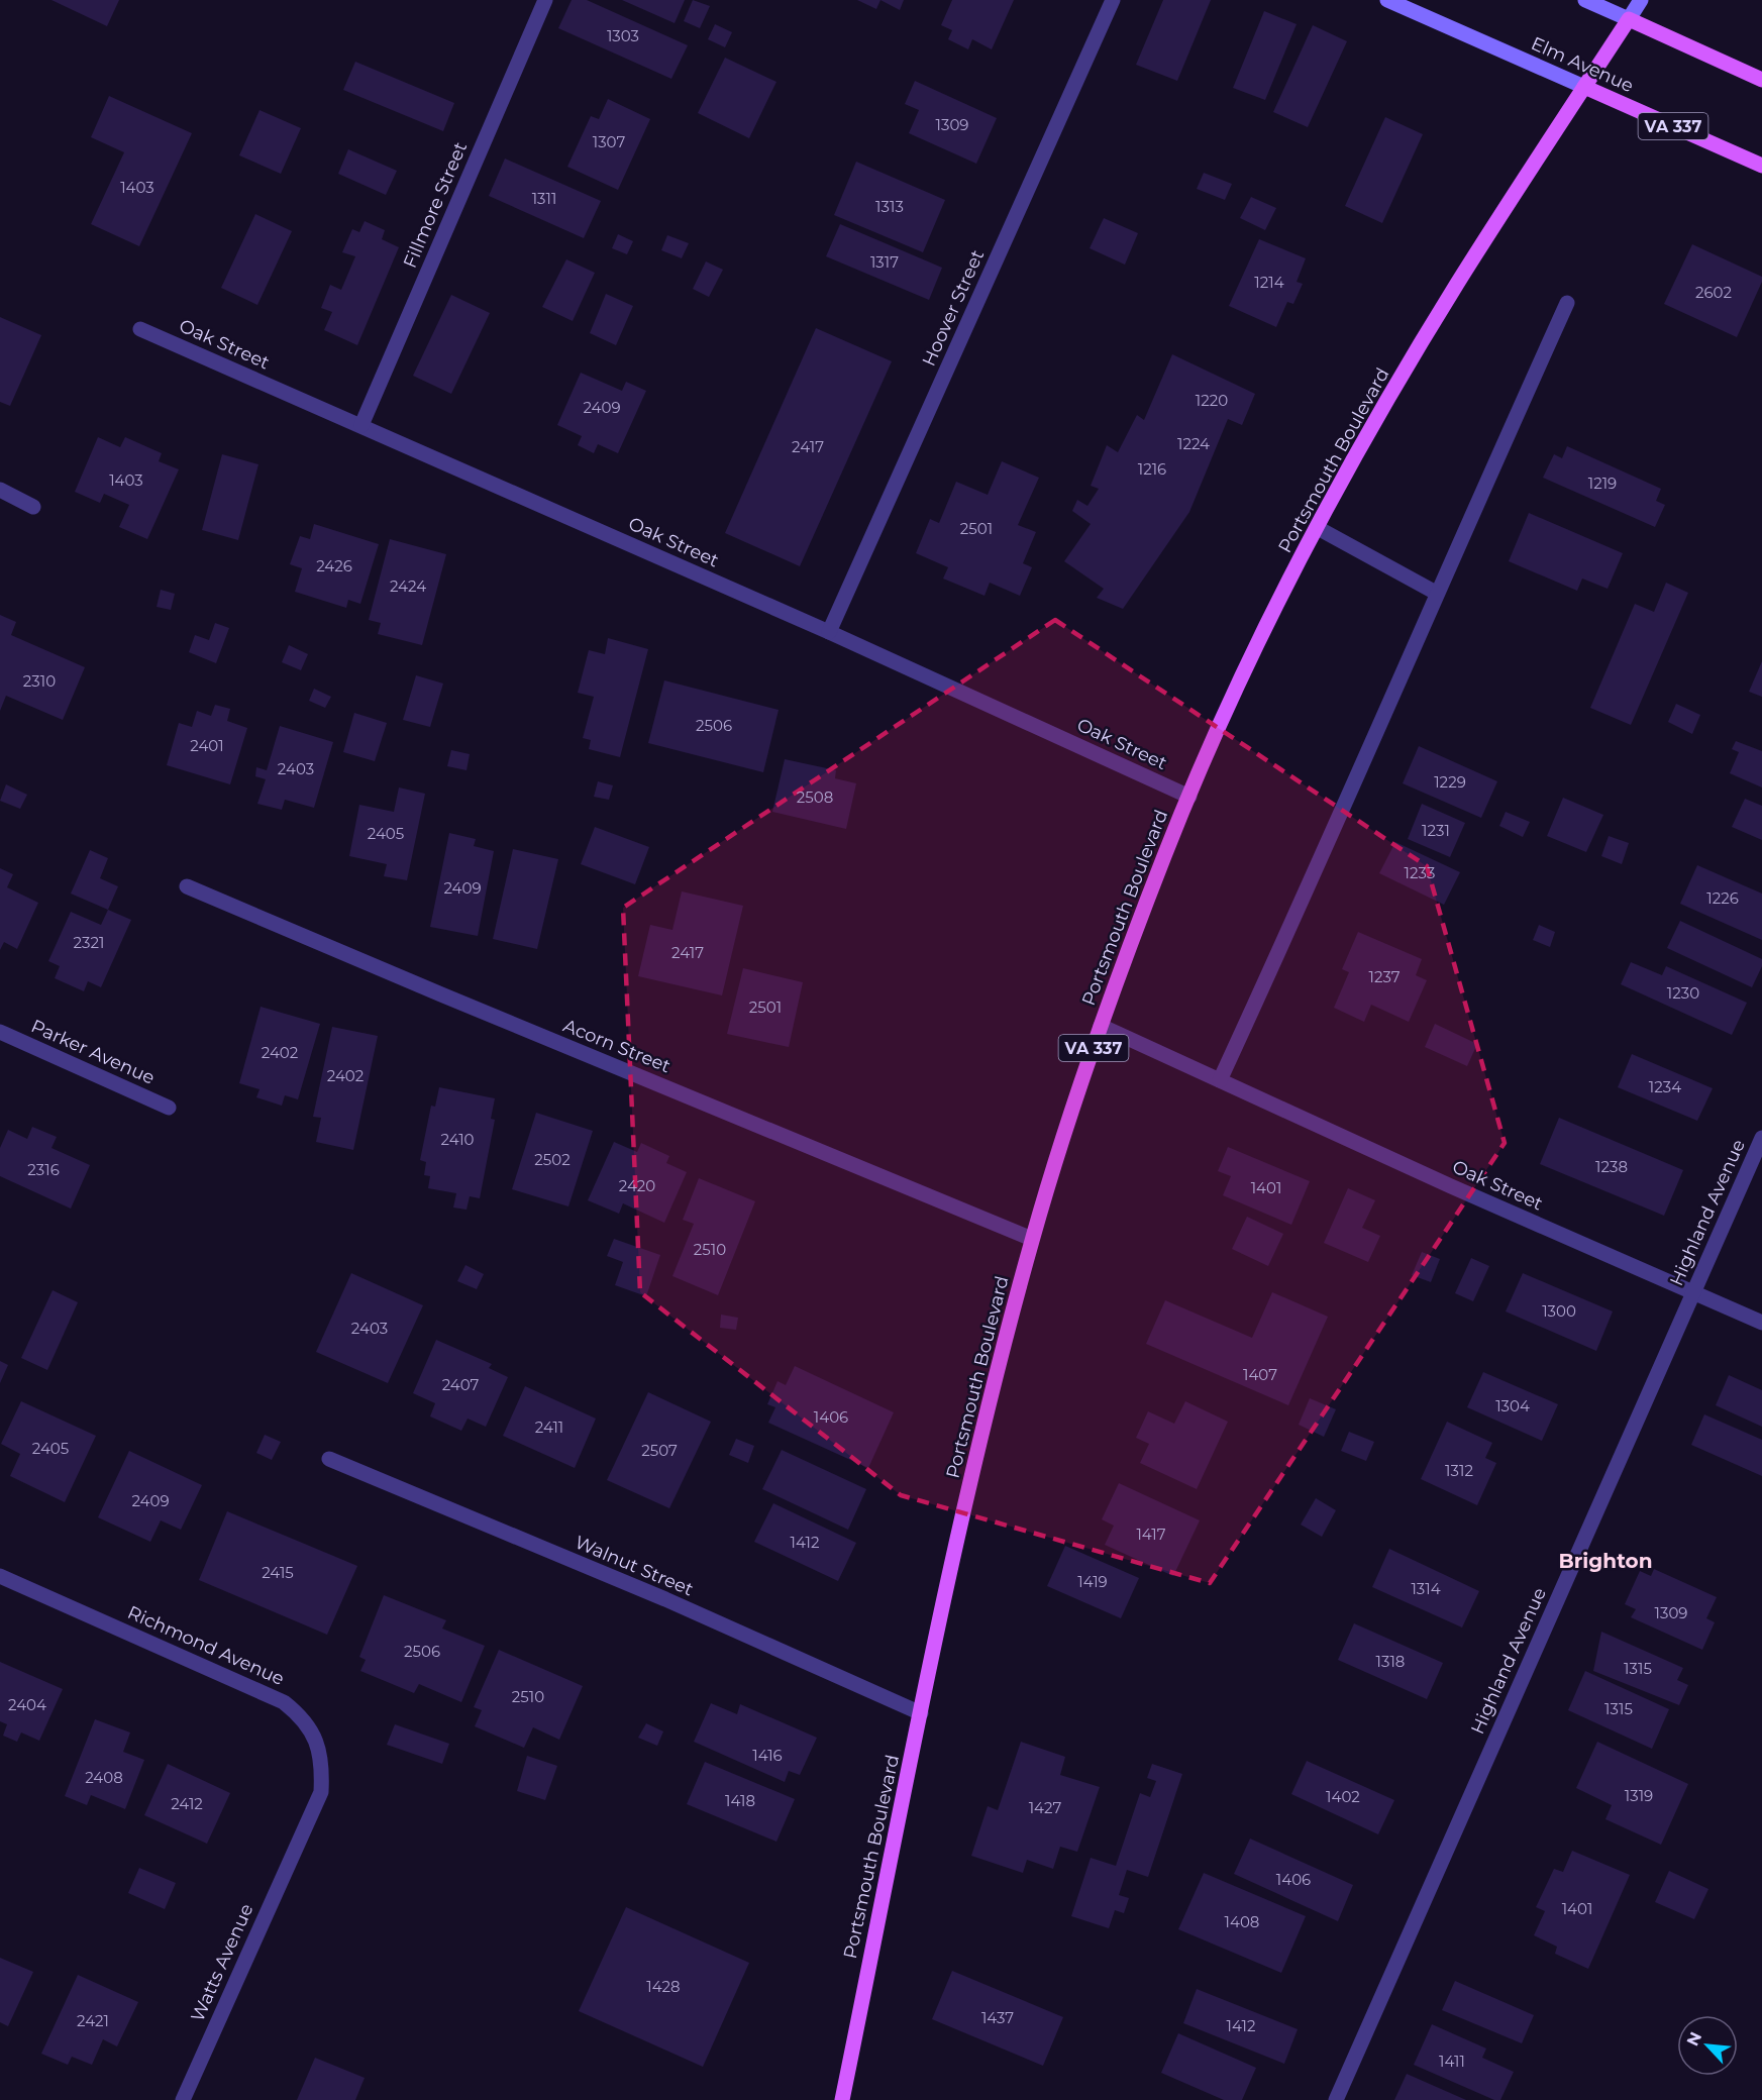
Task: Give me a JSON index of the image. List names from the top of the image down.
{
  "streets": {
    "main road": ["Elm Avenue", "VA 337", "Portsmouth Boulevard"],
    "street": [
      "Fillmore Street",
      "Hoover Street",
      "Oak Street",
      "Acorn Street",
      "Parker Avenue",
      "Highland Avenue",
      "Walnut Street",
      "Richmond Avenue",
      "Watts Avenue"
    ]
  },
  "crossings": [
    ["Elm Avenue", "Portsmouth Boulevard"],
    ["Fillmore Street", "Oak Street"],
    ["Hoover Street", "Oak Street"],
    ["Oak Street", "Portsmouth Boulevard"],
    ["Oak Street", "Highland Avenue"],
    ["Portsmouth Boulevard", "Acorn Street"],
    ["Portsmouth Boulevard", "Walnut Street"],
    ["Richmond Avenue", "Watts Avenue"]
  ],
  "districts": ["Brighton"],
  "house_numbers": [
    "1303",
    "1309",
    "1307",
    "1403",
    "1311",
    "1313",
    "1317",
    "1214",
    "2602",
    "1220",
    "2409",
    "1224",
    "2417",
    "1216",
    "1403",
    "1219",
    "2501",
    "2426",
    "2424",
    "2310",
    "2506",
    "2401",
    "2403",
    "1229",
    "2508",
    "1231",
    "2405",
    "1233",
    "2409",
    "1226",
    "2321",
    "2417",
    "1237",
    "1230",
    "2501",
    "2402",
    "2402",
    "1234",
    "2410",
    "2502",
    "1238",
    "2316",
    "2420",
    "1401",
    "2510",
    "1300",
    "2403",
    "1407",
    "2407",
    "1304",
    "1406",
    "2411",
    "2405",
    "2507",
    "1312",
    "2409",
    "1417",
    "1412",
    "2415",
    "1419",
    "1314",
    "1309",
    "2506",
    "1318",
    "1315",
    "2510",
    "2404",
    "1315",
    "1416",
    "2408",
    "1319",
    "1402",
    "1418",
    "2412",
    "1427",
    "1406",
    "1401",
    "1408",
    "1428",
    "1437",
    "2421",
    "1412",
    "1411"
  ],
  "north": "top left"
}
